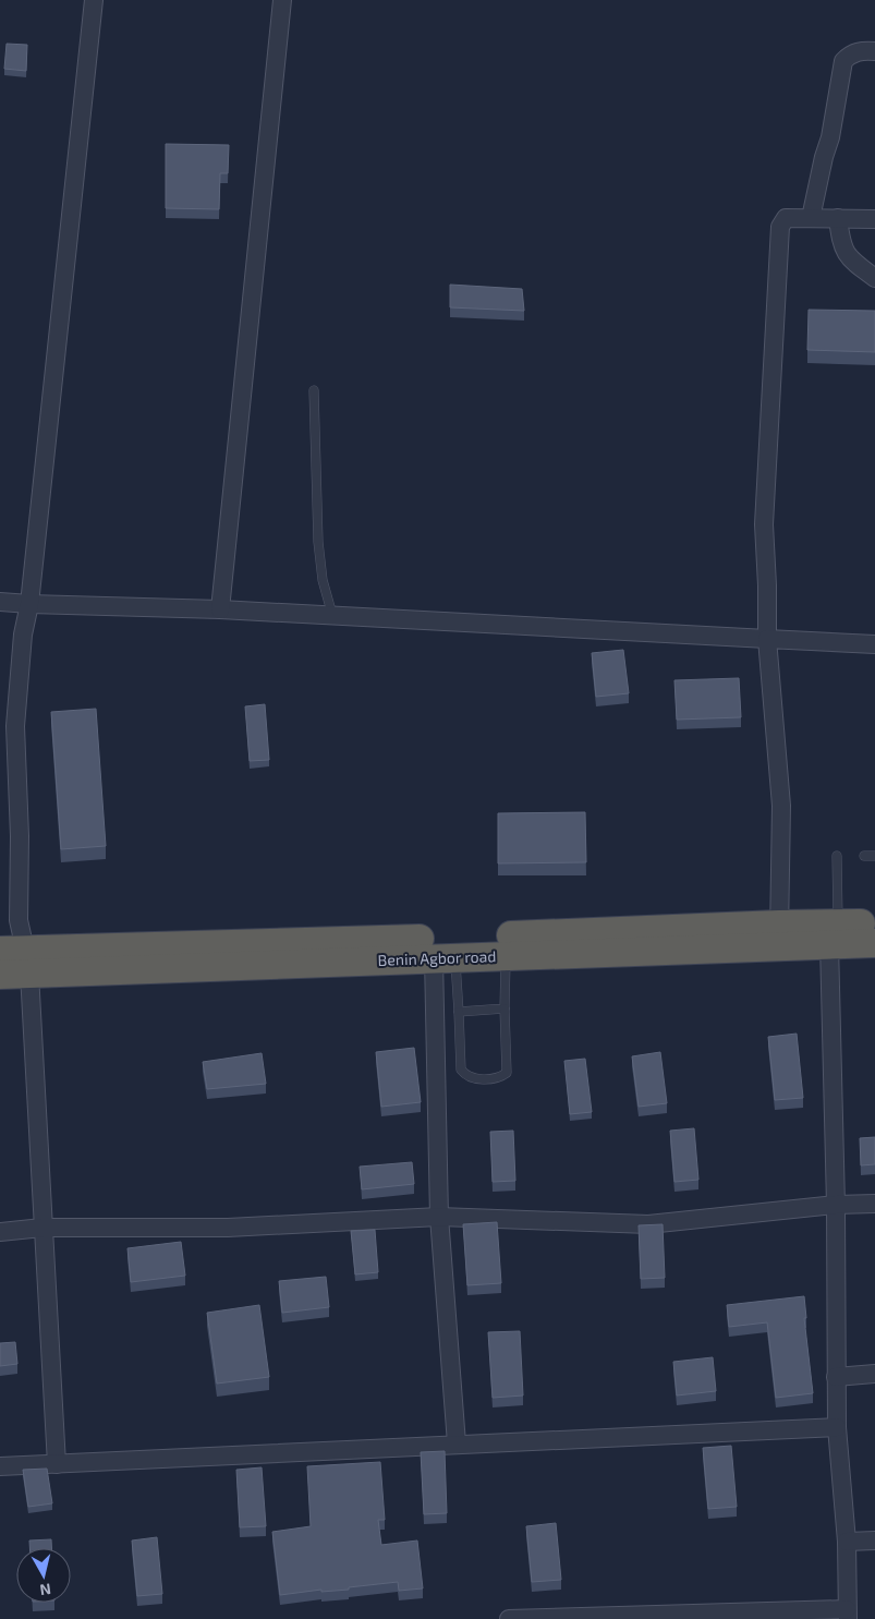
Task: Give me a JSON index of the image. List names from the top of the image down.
{
  "streets": {
    "highway": ["Benin Agbor road"]
  },
  "north": "bottom"
}
